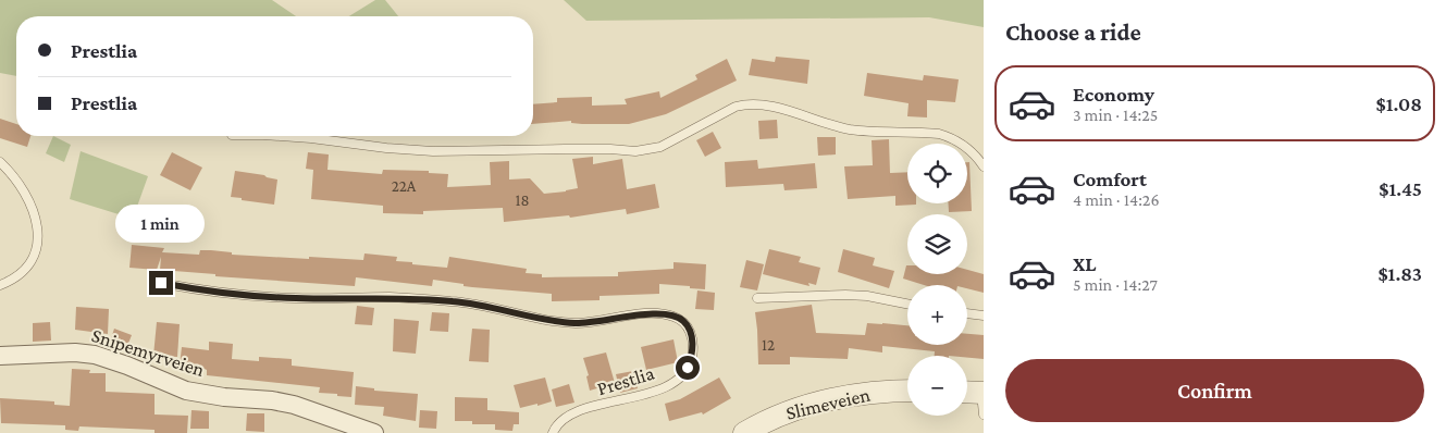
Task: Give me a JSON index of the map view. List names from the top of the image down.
{
  "streets": {
    "street": ["Snipemyrveien", "Slimeveien"],
    "lane": ["Prestlia"]
  },
  "house_numbers": ["22A", "18", "12"],
  "page": {
    "heading": "Choose a ride",
    "banner": ["Prestlia", "Prestlia"],
    "list": [
      {
        "name": "Economy",
        "note": "3 min · 14:25",
        "value": "$1.08"
      },
      {
        "name": "Comfort",
        "note": "4 min · 14:26",
        "value": "$1.45"
      },
      {
        "name": "XL",
        "note": "5 min · 14:27",
        "value": "$1.83"
      }
    ],
    "map_buttons": ["+", "−"],
    "bubble": "1 min",
    "buttons": "Confirm"
  }
}
